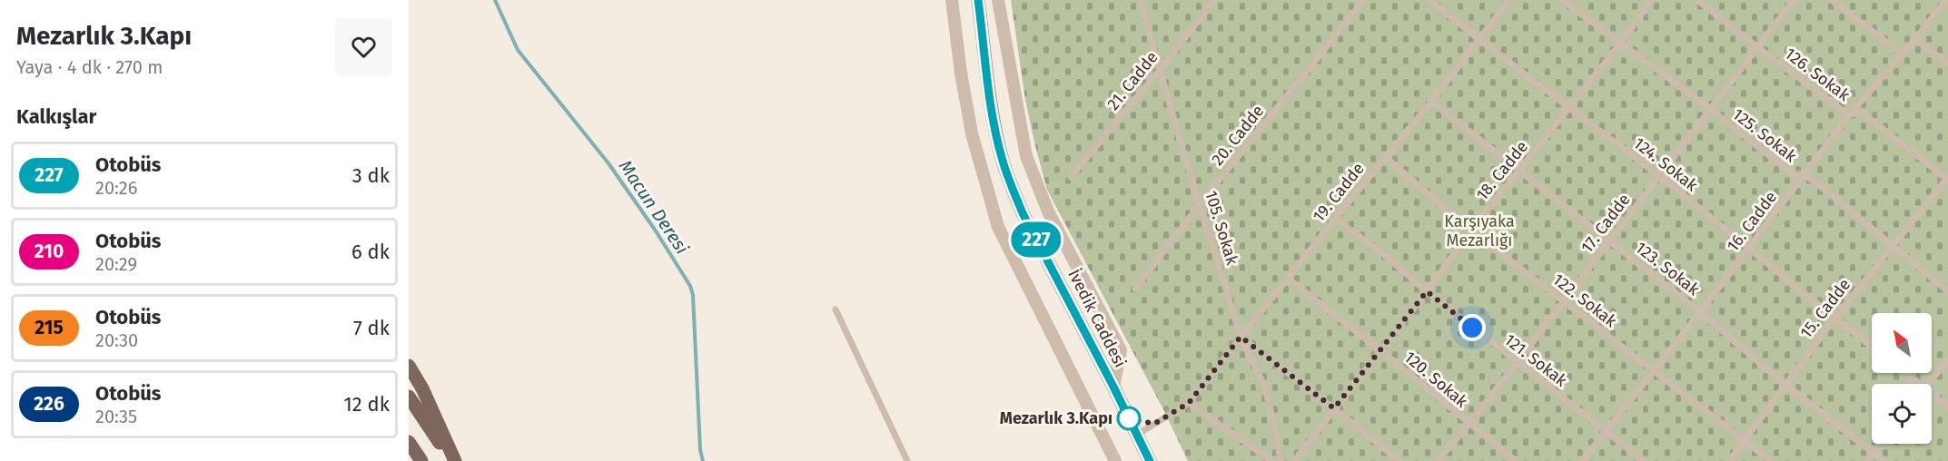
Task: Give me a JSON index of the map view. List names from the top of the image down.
{
  "streets": {
    "main road": ["İvedik Caddesi"],
    "lane": [
      "126. Sokak",
      "21. Cadde",
      "20. Cadde",
      "125. Sokak",
      "124. Sokak",
      "18. Cadde",
      "19. Cadde",
      "16. Cadde",
      "17. Cadde",
      "105. Sokak",
      "123. Sokak",
      "122. Sokak",
      "15. Cadde",
      "121. Sokak",
      "120. Sokak"
    ]
  },
  "crossings": [
    ["126. Sokak", "16. Cadde"],
    ["126. Sokak", "17. Cadde"],
    ["126. Sokak", "15. Cadde"],
    ["21. Cadde", "105. Sokak"],
    ["20. Cadde", "105. Sokak"],
    ["125. Sokak", "18. Cadde"],
    ["125. Sokak", "16. Cadde"],
    ["125. Sokak", "17. Cadde"],
    ["125. Sokak", "15. Cadde"],
    ["124. Sokak", "18. Cadde"],
    ["124. Sokak", "19. Cadde"],
    ["124. Sokak", "16. Cadde"],
    ["124. Sokak", "17. Cadde"],
    ["124. Sokak", "15. Cadde"],
    ["18. Cadde", "123. Sokak"],
    ["18. Cadde", "122. Sokak"],
    ["18. Cadde", "121. Sokak"],
    ["18. Cadde", "120. Sokak"],
    ["19. Cadde", "105. Sokak"],
    ["19. Cadde", "123. Sokak"],
    ["19. Cadde", "122. Sokak"],
    ["19. Cadde", "121. Sokak"],
    ["19. Cadde", "120. Sokak"],
    ["16. Cadde", "123. Sokak"],
    ["16. Cadde", "122. Sokak"],
    ["16. Cadde", "121. Sokak"],
    ["17. Cadde", "123. Sokak"],
    ["17. Cadde", "122. Sokak"],
    ["17. Cadde", "121. Sokak"],
    ["17. Cadde", "120. Sokak"],
    ["123. Sokak", "15. Cadde"],
    ["122. Sokak", "15. Cadde"]
  ],
  "water": ["Macun Deresi"],
  "parks": ["Karşıyaka Mezarlığı"],
  "places": ["Mezarlık 3.Kapı"],
  "lines": ["bus line 227"],
  "north": "top left",
  "page": {
    "heading": [
      ["Mezarlık 3.Kapı", "Yaya · 4 dk · 270 m"],
      "Kalkışlar"
    ],
    "on_map": "227",
    "list": [
      {
        "mark": "227",
        "name": "Otobüs",
        "note": "20:26",
        "value": "3 dk"
      },
      {
        "mark": "210",
        "name": "Otobüs",
        "note": "20:29",
        "value": "6 dk"
      },
      {
        "mark": "215",
        "name": "Otobüs",
        "note": "20:30",
        "value": "7 dk"
      },
      {
        "mark": "226",
        "name": "Otobüs",
        "note": "20:35",
        "value": "12 dk"
      }
    ]
  }
}
